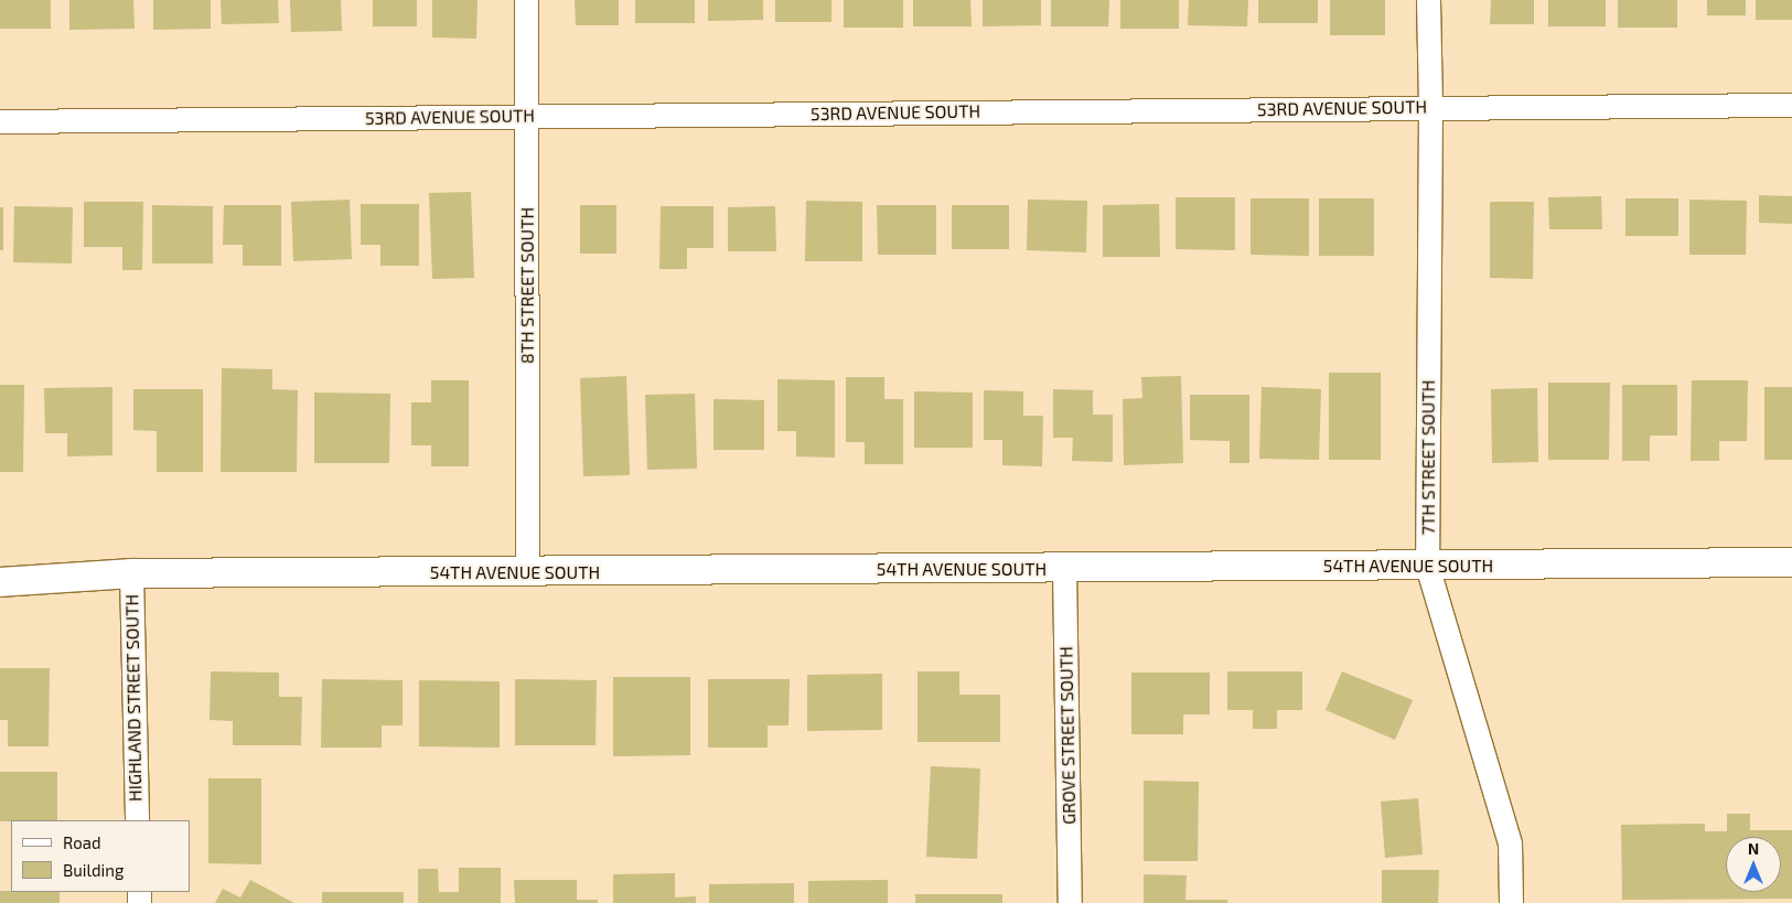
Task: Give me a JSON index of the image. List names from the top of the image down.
{
  "streets": {
    "street": [
      "53RD AVENUE SOUTH",
      "8TH STREET SOUTH",
      "7TH STREET SOUTH",
      "54TH AVENUE SOUTH",
      "HIGHLAND STREET SOUTH",
      "GROVE STREET SOUTH"
    ]
  },
  "crossings": [
    ["53RD AVENUE SOUTH", "8TH STREET SOUTH"],
    ["53RD AVENUE SOUTH", "7TH STREET SOUTH"],
    ["8TH STREET SOUTH", "54TH AVENUE SOUTH"],
    ["7TH STREET SOUTH", "54TH AVENUE SOUTH"],
    ["54TH AVENUE SOUTH", "HIGHLAND STREET SOUTH"],
    ["54TH AVENUE SOUTH", "GROVE STREET SOUTH"]
  ],
  "legend": ["Road", "Building"],
  "north": "top"
}
